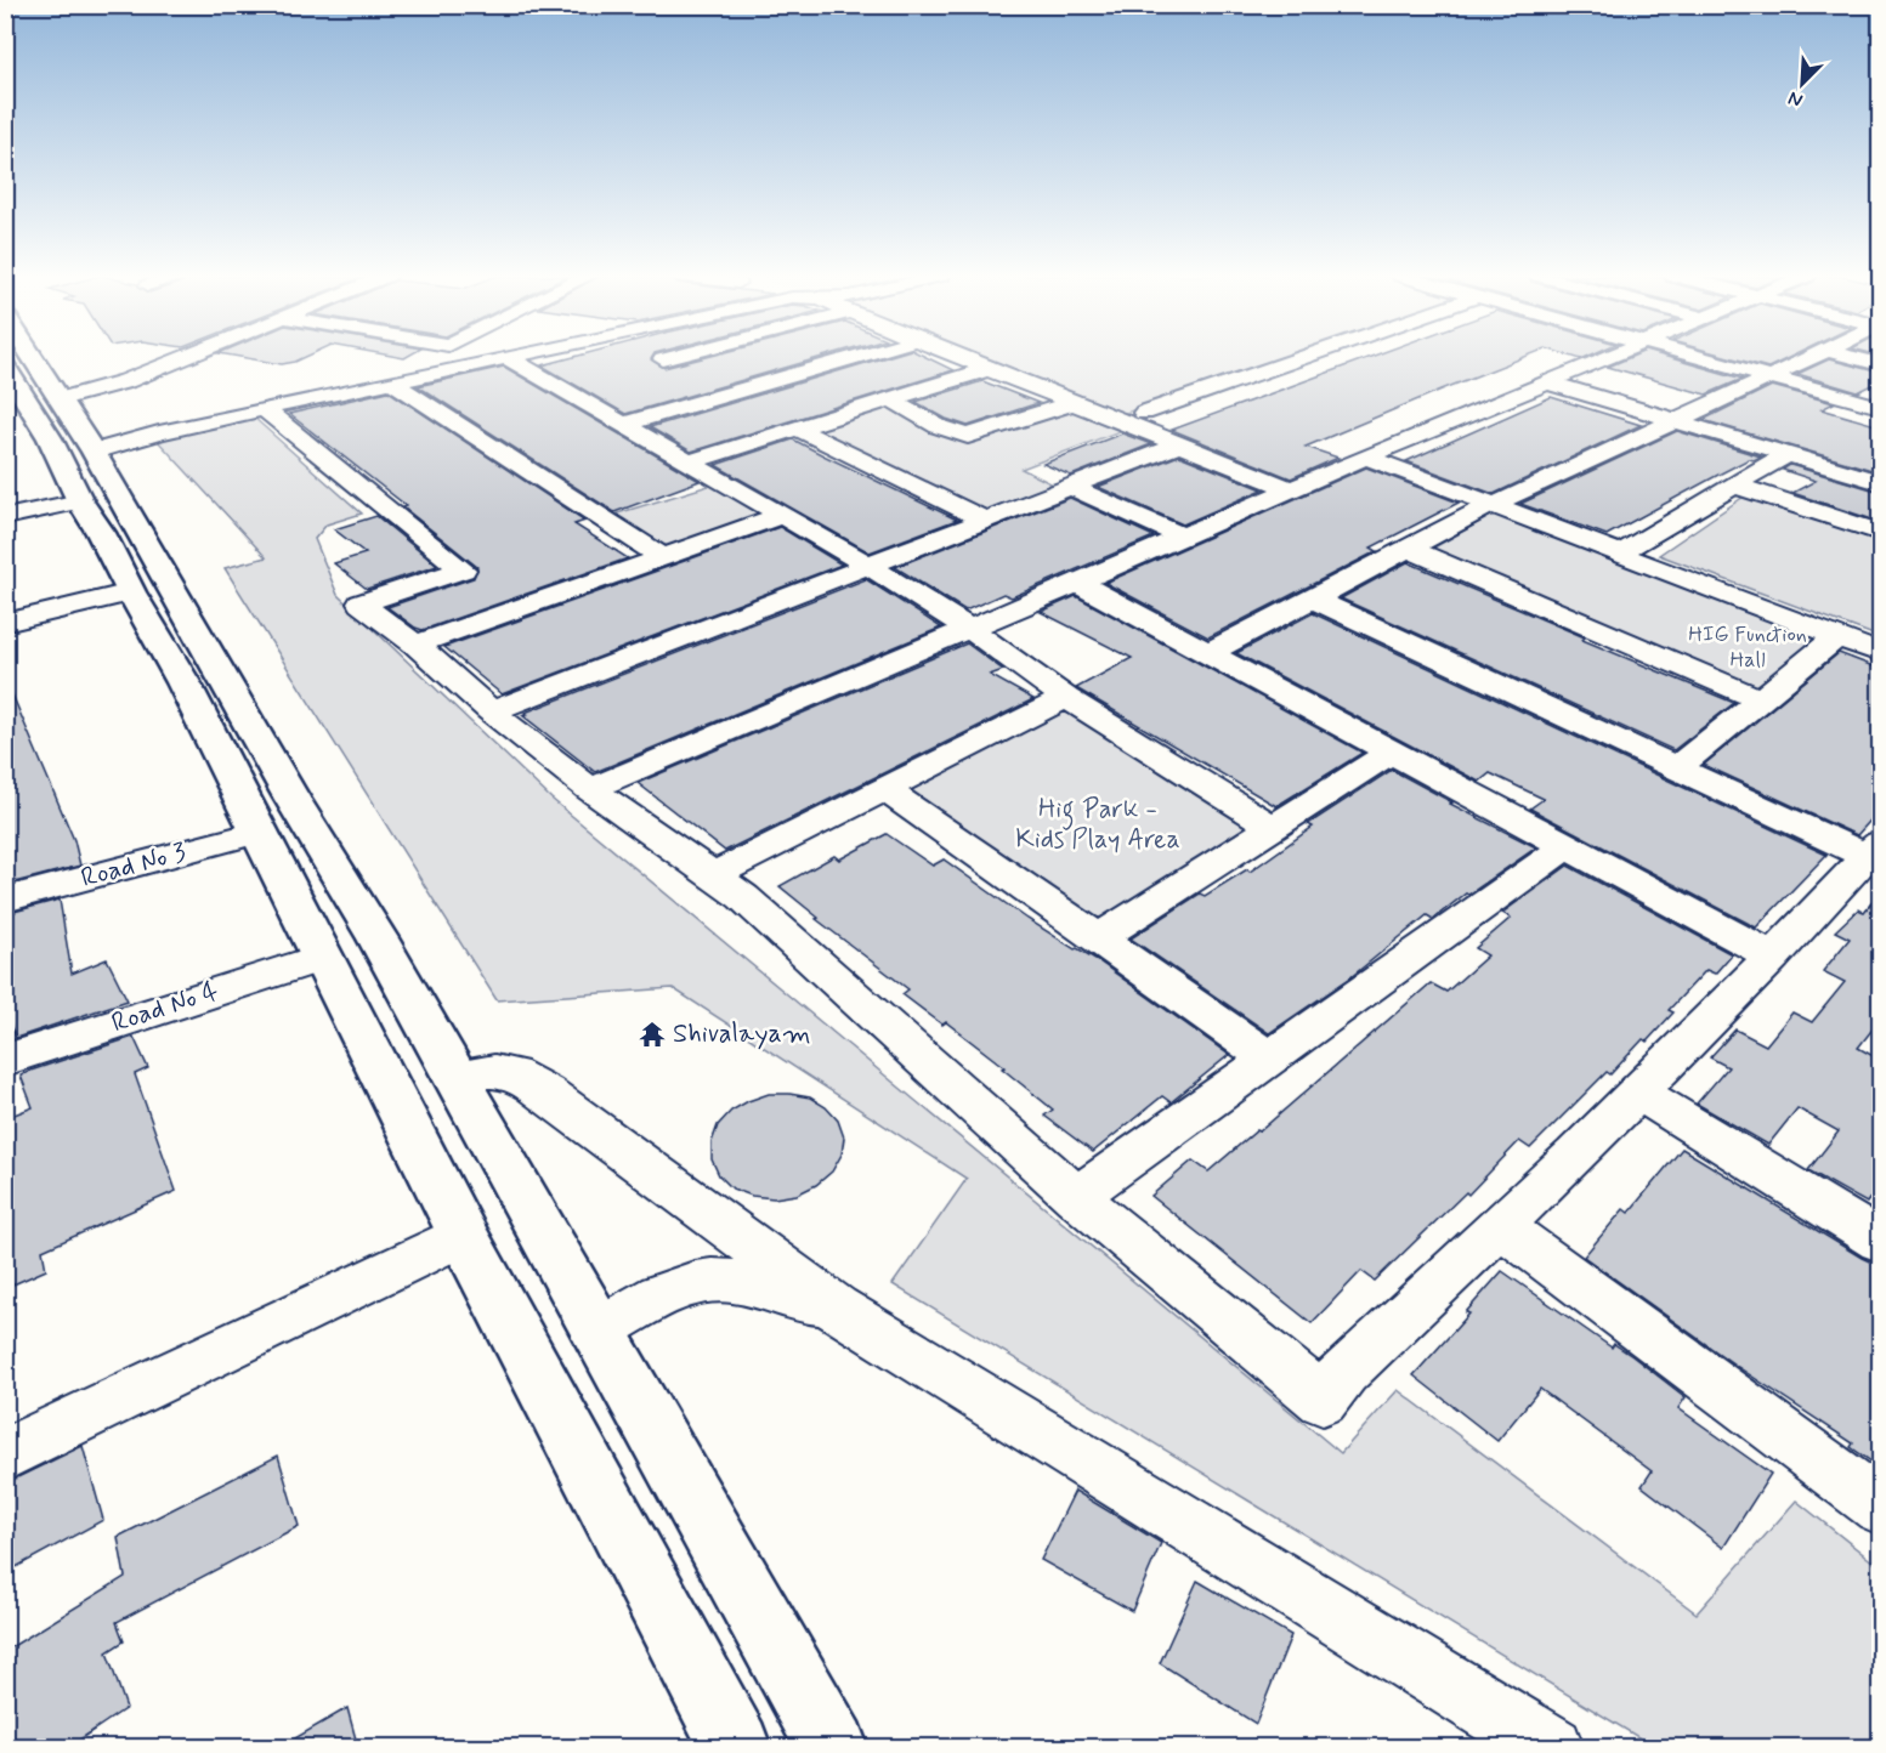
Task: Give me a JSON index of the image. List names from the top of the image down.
{
  "streets": {
    "street": ["Road No 3", "Road No 4"]
  },
  "parks": ["HIG Function Hall", "Hig Park - Kids Play Area"],
  "places": {
    "temple": ["Shivalayam"]
  },
  "north": "bottom left"
}
